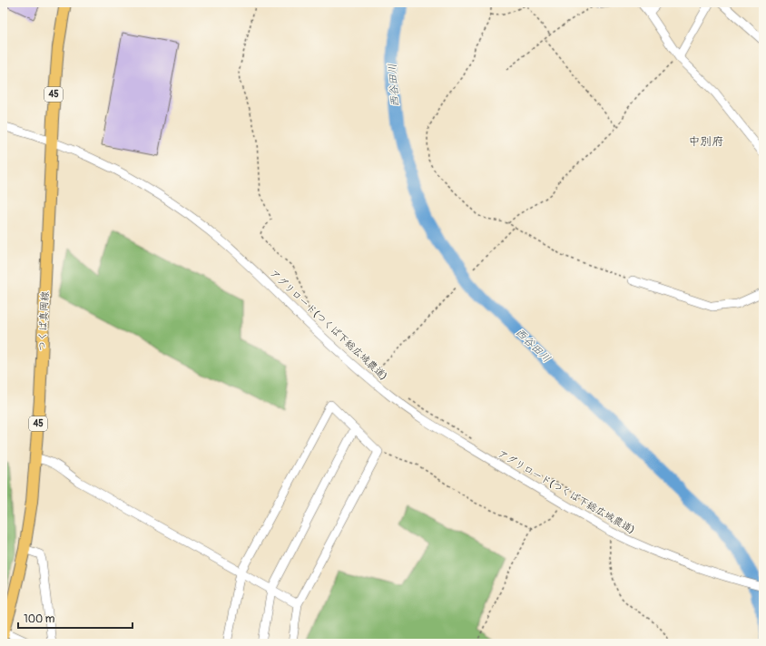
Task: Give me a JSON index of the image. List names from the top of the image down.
{
  "streets": {
    "main road": ["45", "つくば真岡線"],
    "street": ["アグリロード(つくば下総広域農道)"]
  },
  "crossings": [
    ["つくば真岡線", "アグリロード(つくば下総広域農道)"]
  ],
  "districts": ["中別府"],
  "water": ["西谷田川"],
  "scale_bar": "100 m"
}
